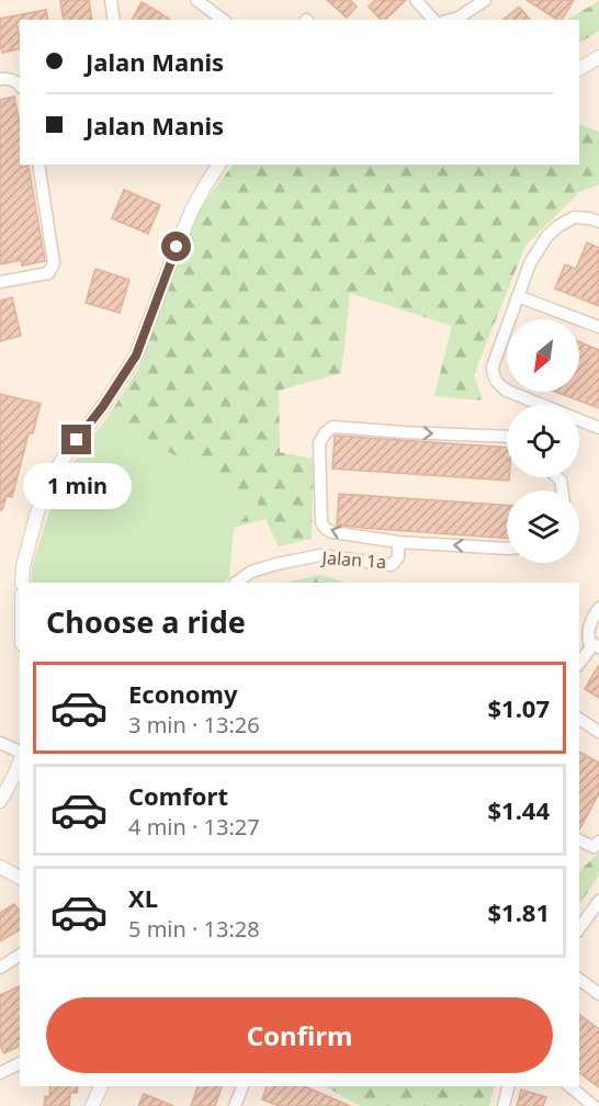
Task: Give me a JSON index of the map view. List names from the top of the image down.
{
  "streets": {
    "street": ["Jalan 1a"]
  },
  "north": "bottom left",
  "page": {
    "banner": ["Jalan Manis", "Jalan Manis"],
    "bubble": "1 min",
    "heading": "Choose a ride",
    "list": [
      {
        "name": "Economy",
        "note": "3 min · 13:26",
        "value": "$1.07"
      },
      {
        "name": "Comfort",
        "note": "4 min · 13:27",
        "value": "$1.44"
      },
      {
        "name": "XL",
        "note": "5 min · 13:28",
        "value": "$1.81"
      }
    ],
    "buttons": "Confirm"
  }
}
